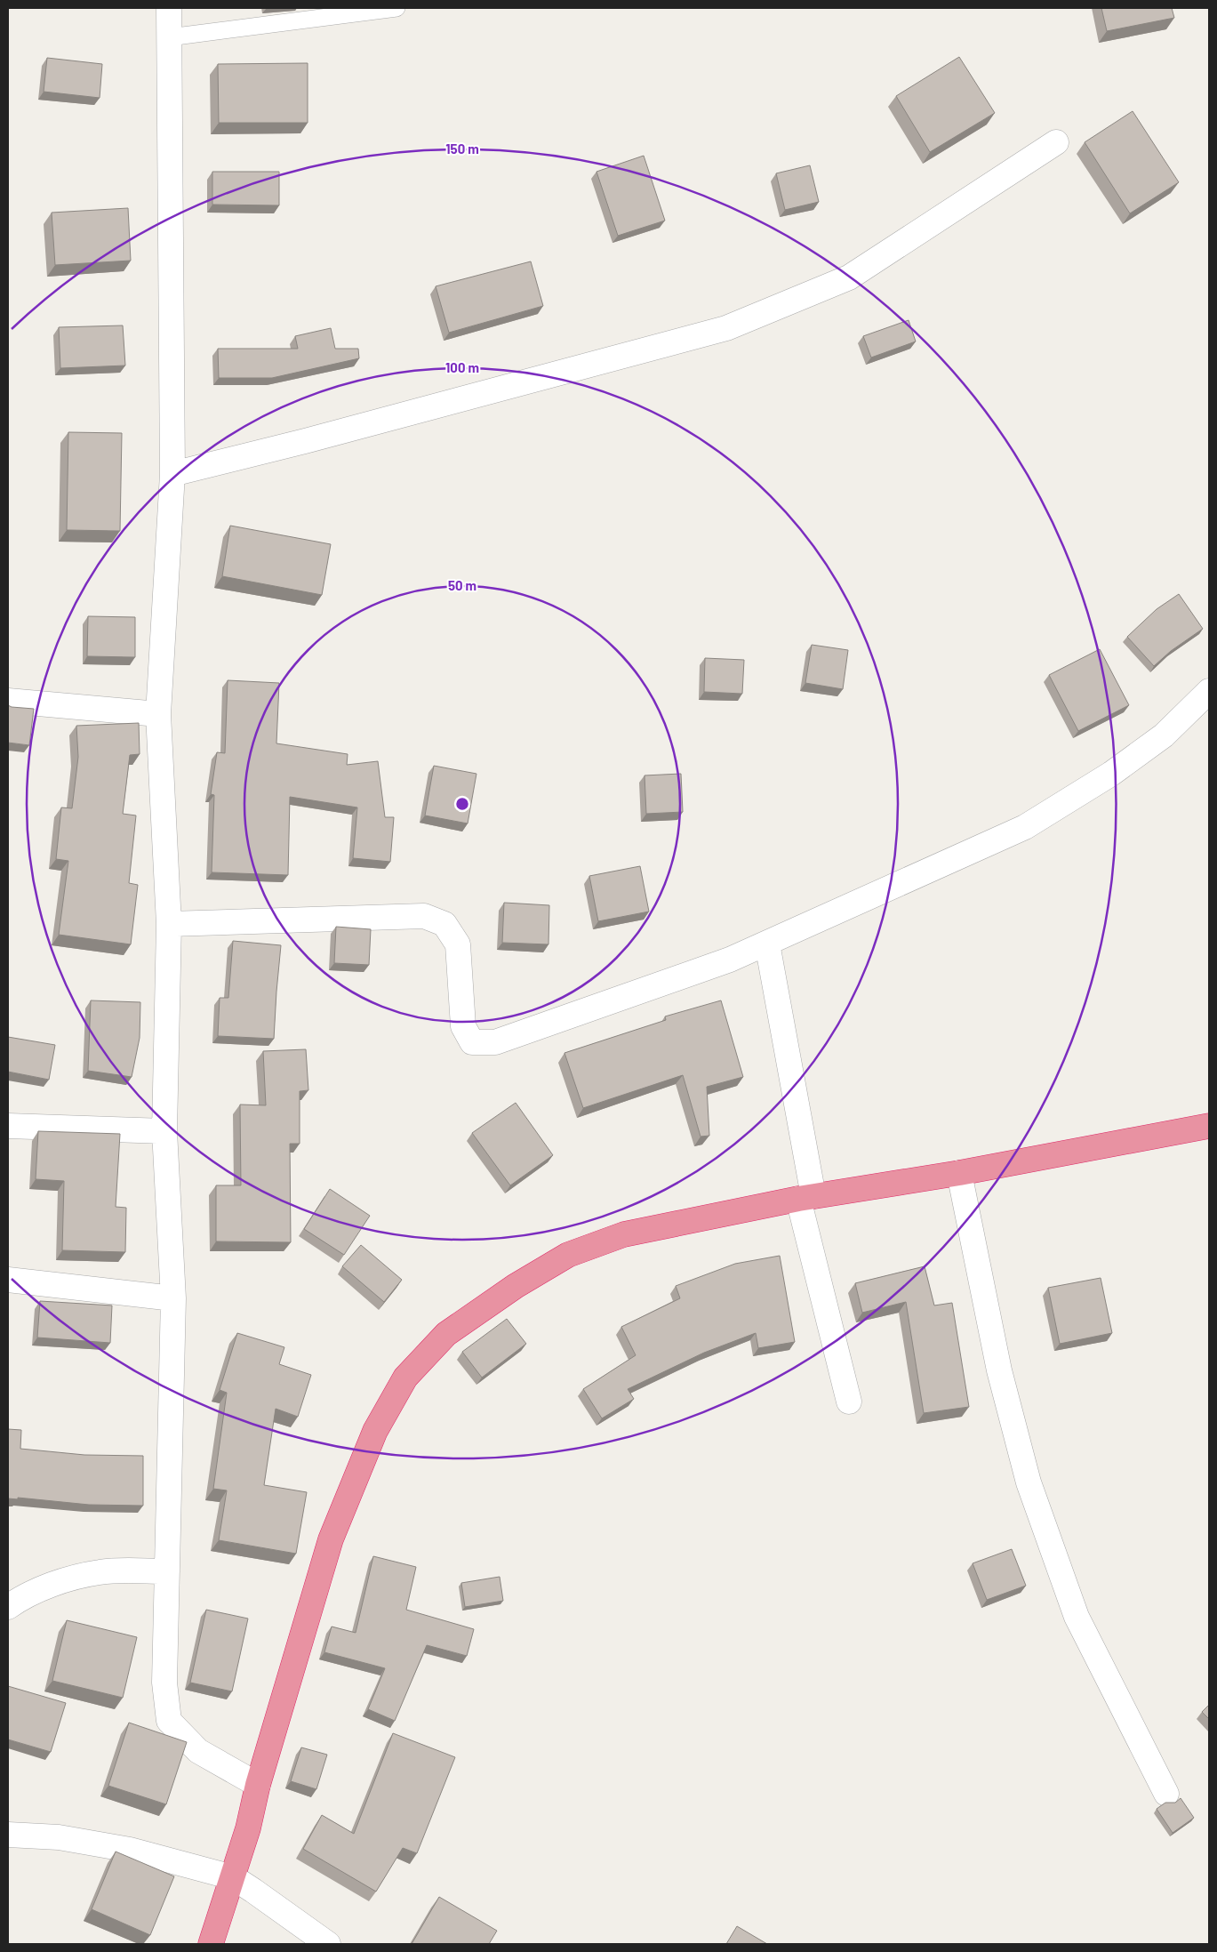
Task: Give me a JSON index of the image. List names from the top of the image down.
{
  "rings": ["150 m", "100 m", "50 m"]
}
